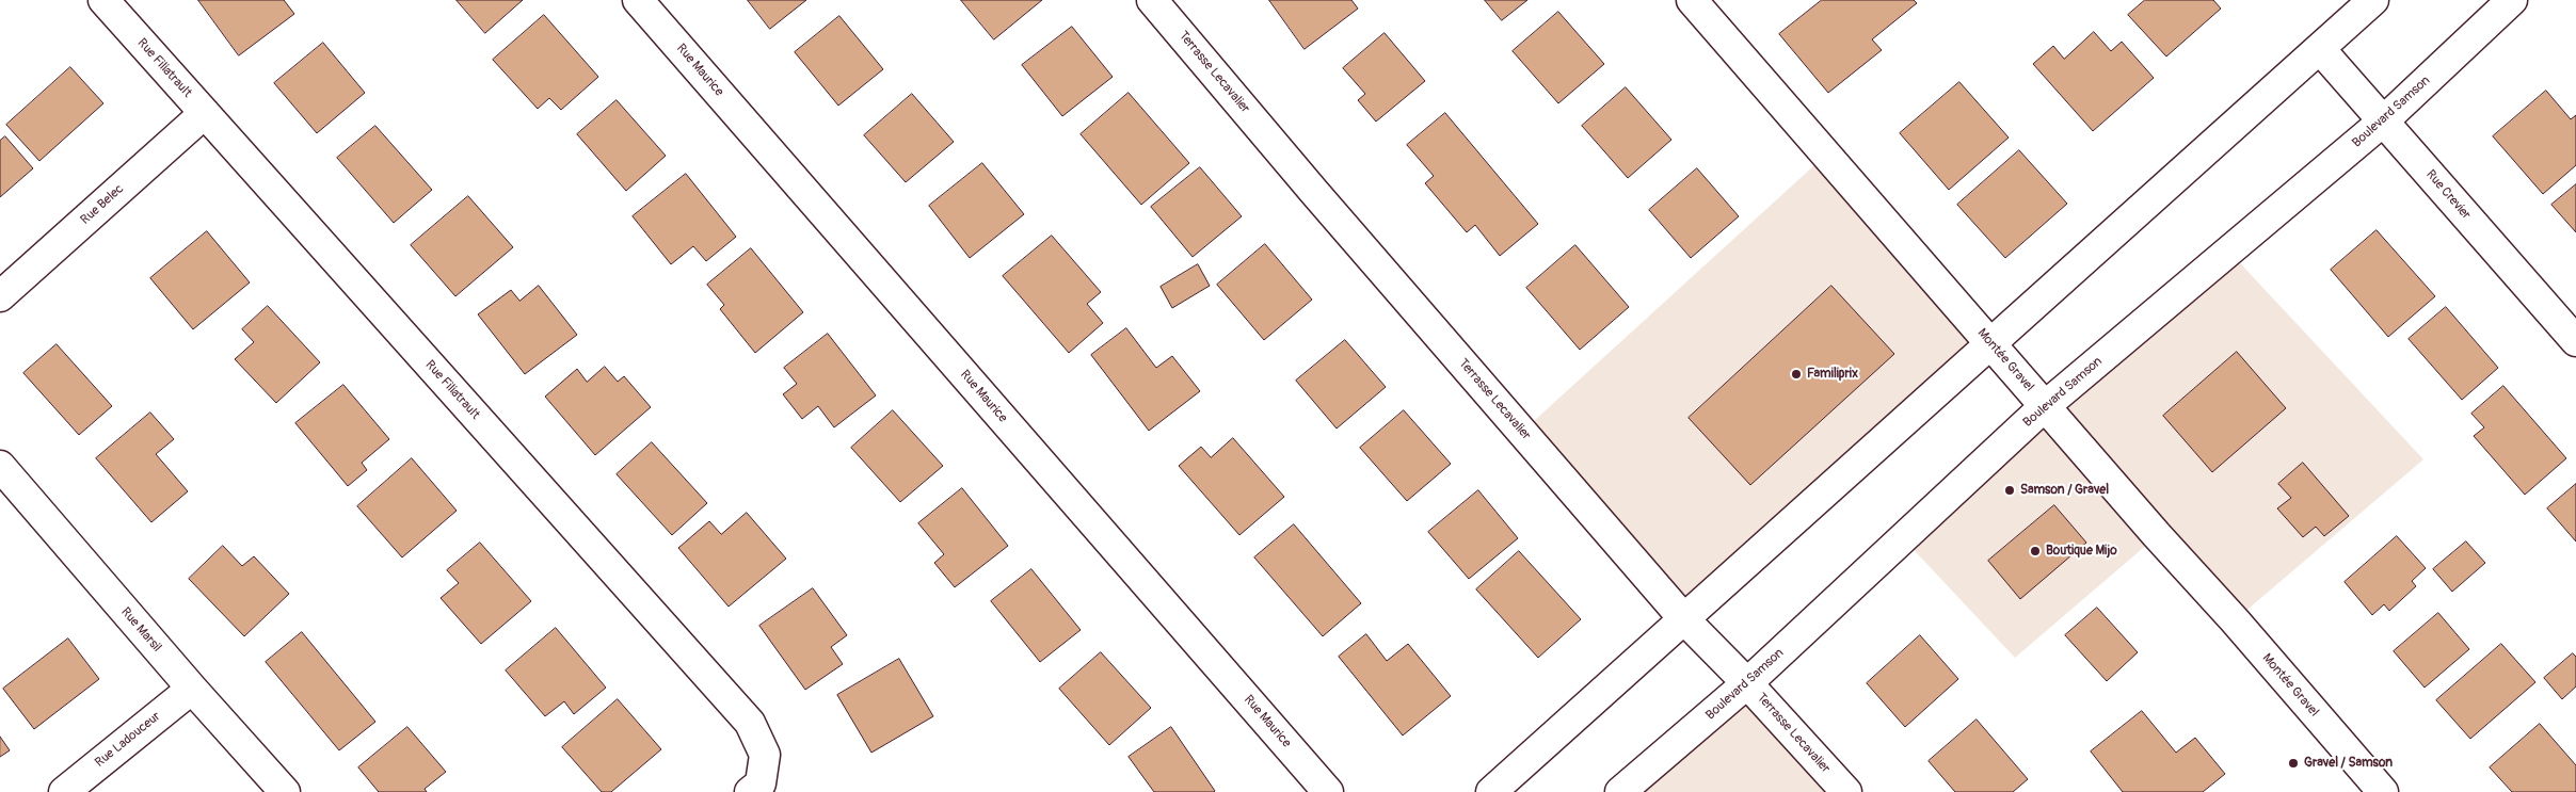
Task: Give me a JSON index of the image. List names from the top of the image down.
{
  "streets": {
    "street": [
      "Rue Filiatrault",
      "Rue Maurice",
      "Terrasse Lecavalier",
      "Boulevard Samson",
      "Rue Crevier",
      "Rue Belec",
      "Montée Gravel",
      "Rue Marsil",
      "Rue Ladouceur"
    ]
  },
  "crossings": [
    ["Rue Filiatrault", "Rue Belec"],
    ["Terrasse Lecavalier", "Boulevard Samson"],
    ["Boulevard Samson", "Rue Crevier"],
    ["Boulevard Samson", "Montée Gravel"],
    ["Rue Marsil", "Rue Ladouceur"]
  ],
  "places": [
    "Familiprix",
    "Samson / Gravel",
    "Boutique Mijo",
    "Gravel / Samson"
  ]
}
